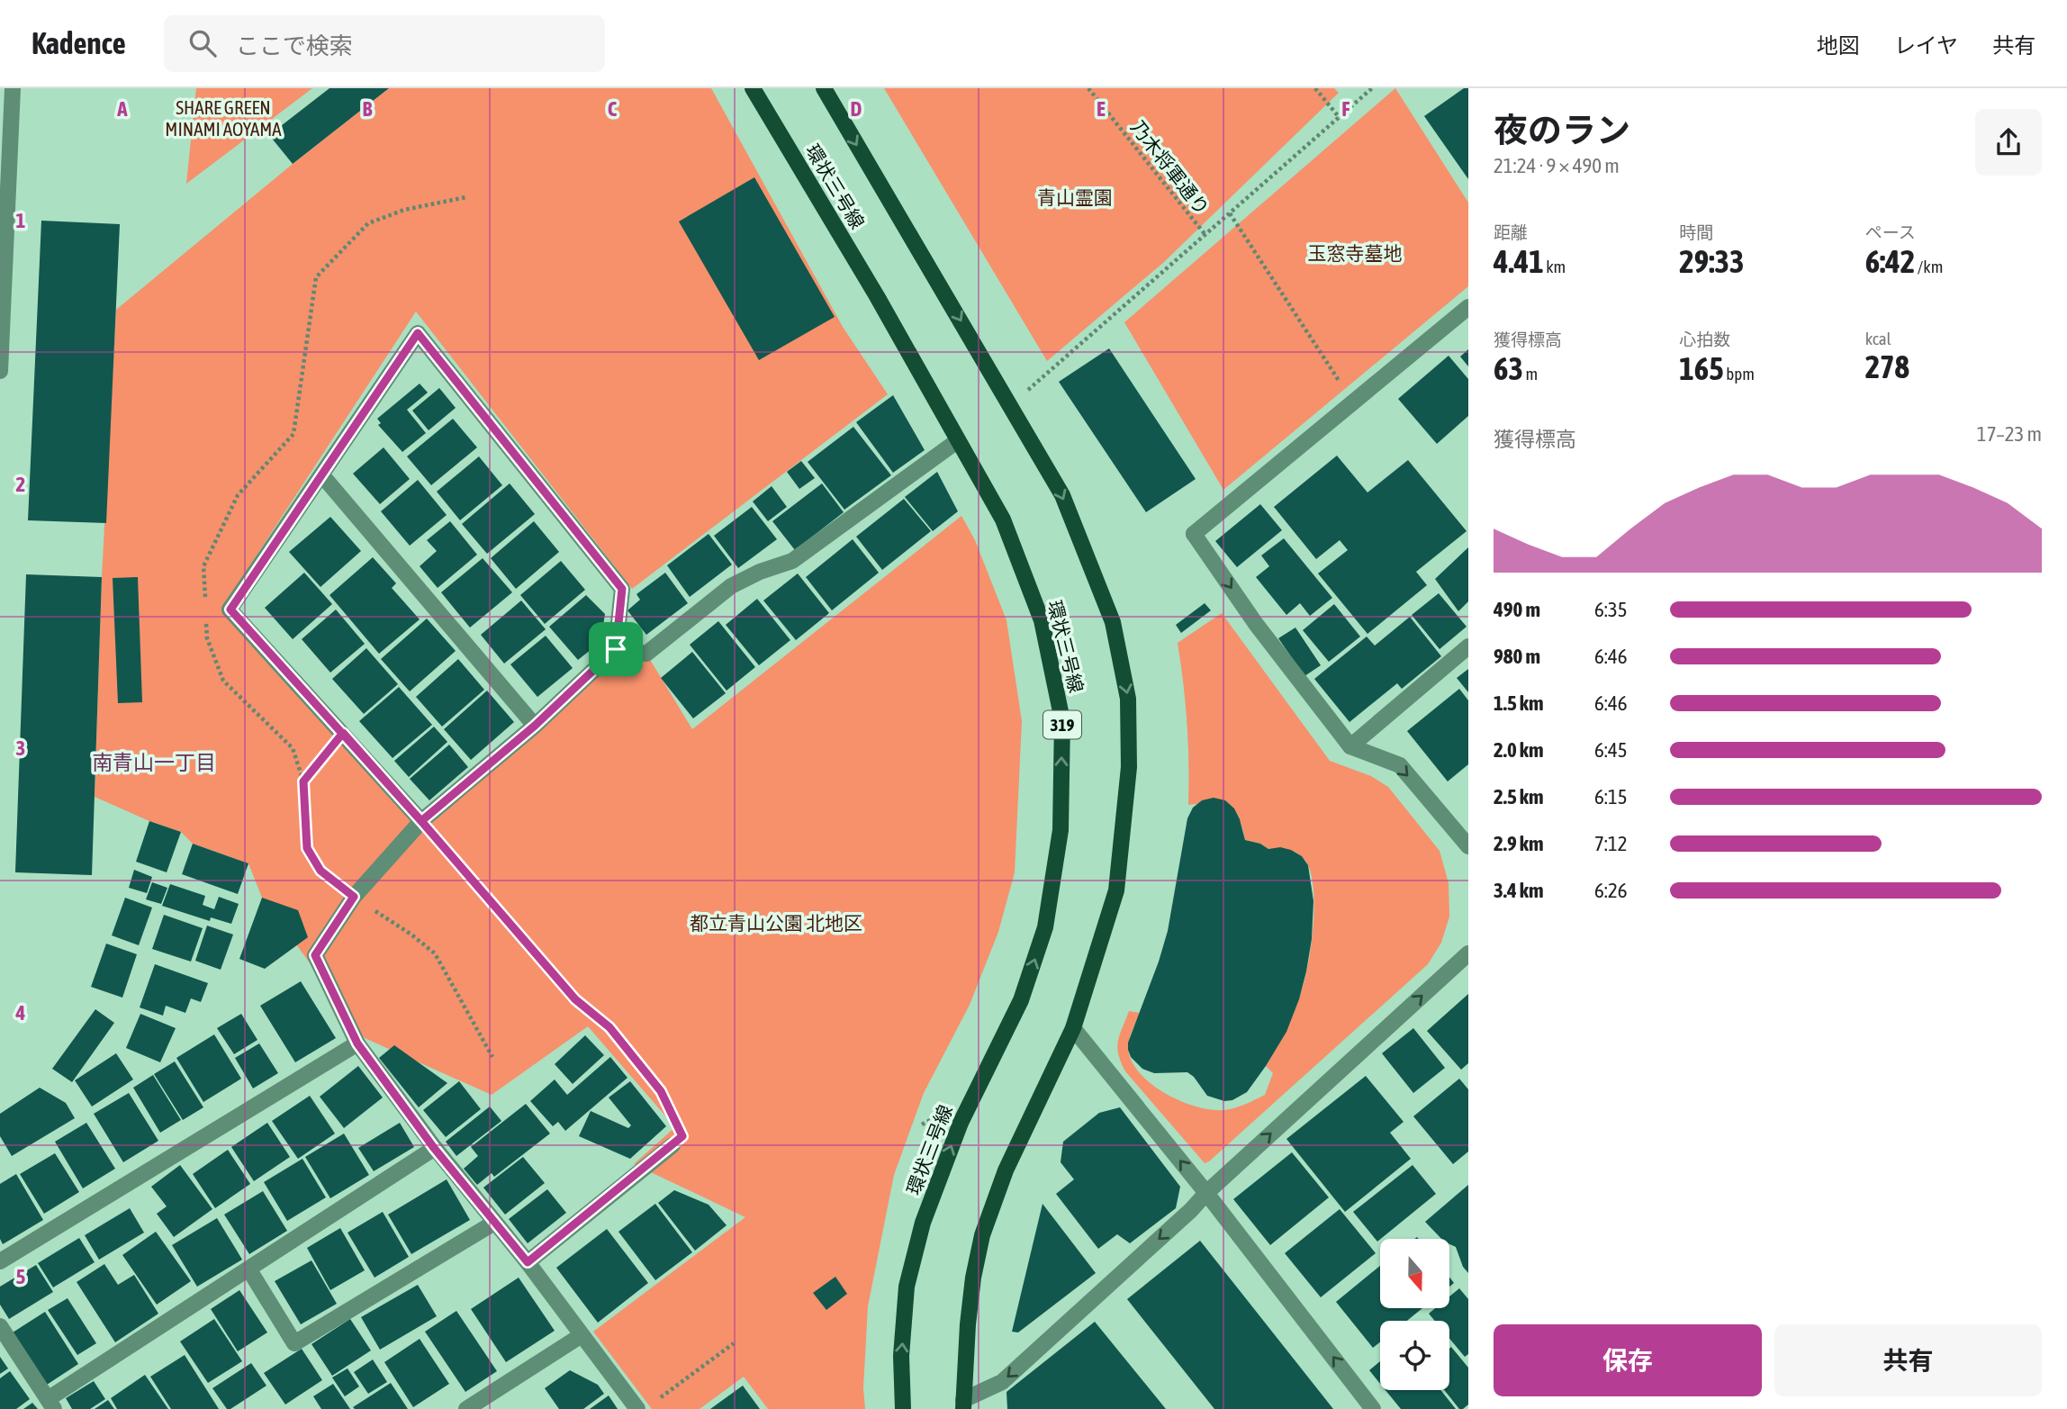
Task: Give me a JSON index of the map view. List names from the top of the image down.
{
  "streets": {
    "main road": ["環状三号線", "319"],
    "path": ["乃木将軍通り"]
  },
  "districts": ["南青山一丁目"],
  "parks": [
    "SHARE GREEN MINAMI AOYAMA",
    "青山霊園",
    "玉窓寺墓地",
    "都立青山公園 北地区"
  ],
  "north": "bottom",
  "page": {
    "header": "Kadence",
    "search": "ここで検索",
    "nav": ["地図", "レイヤ", "共有"],
    "heading": ["夜のラン", "21:24 · 9 × 490 m"],
    "stats": [
      ["距離", "4.41 km"],
      ["時間", "29:33"],
      ["ペース", "6:42 /km"],
      ["獲得標高", "63 m"],
      ["心拍数", "165 bpm"],
      ["kcal", "278"]
    ],
    "chart": ["獲得標高", "17–23 m"],
    "list": [
      {
        "name": "490 m",
        "note": "6:35"
      },
      {
        "name": "980 m",
        "note": "6:46"
      },
      {
        "name": "1.5 km",
        "note": "6:46"
      },
      {
        "name": "2.0 km",
        "note": "6:45"
      },
      {
        "name": "2.5 km",
        "note": "6:15"
      },
      {
        "name": "2.9 km",
        "note": "7:12"
      },
      {
        "name": "3.4 km",
        "note": "6:26"
      }
    ],
    "buttons": ["保存", "共有"]
  },
  "grid": {
    "columns": [
      "A",
      "B",
      "C",
      "D",
      "E",
      "F"
    ],
    "rows": [
      "1",
      "2",
      "3",
      "4",
      "5"
    ]
  }
}
